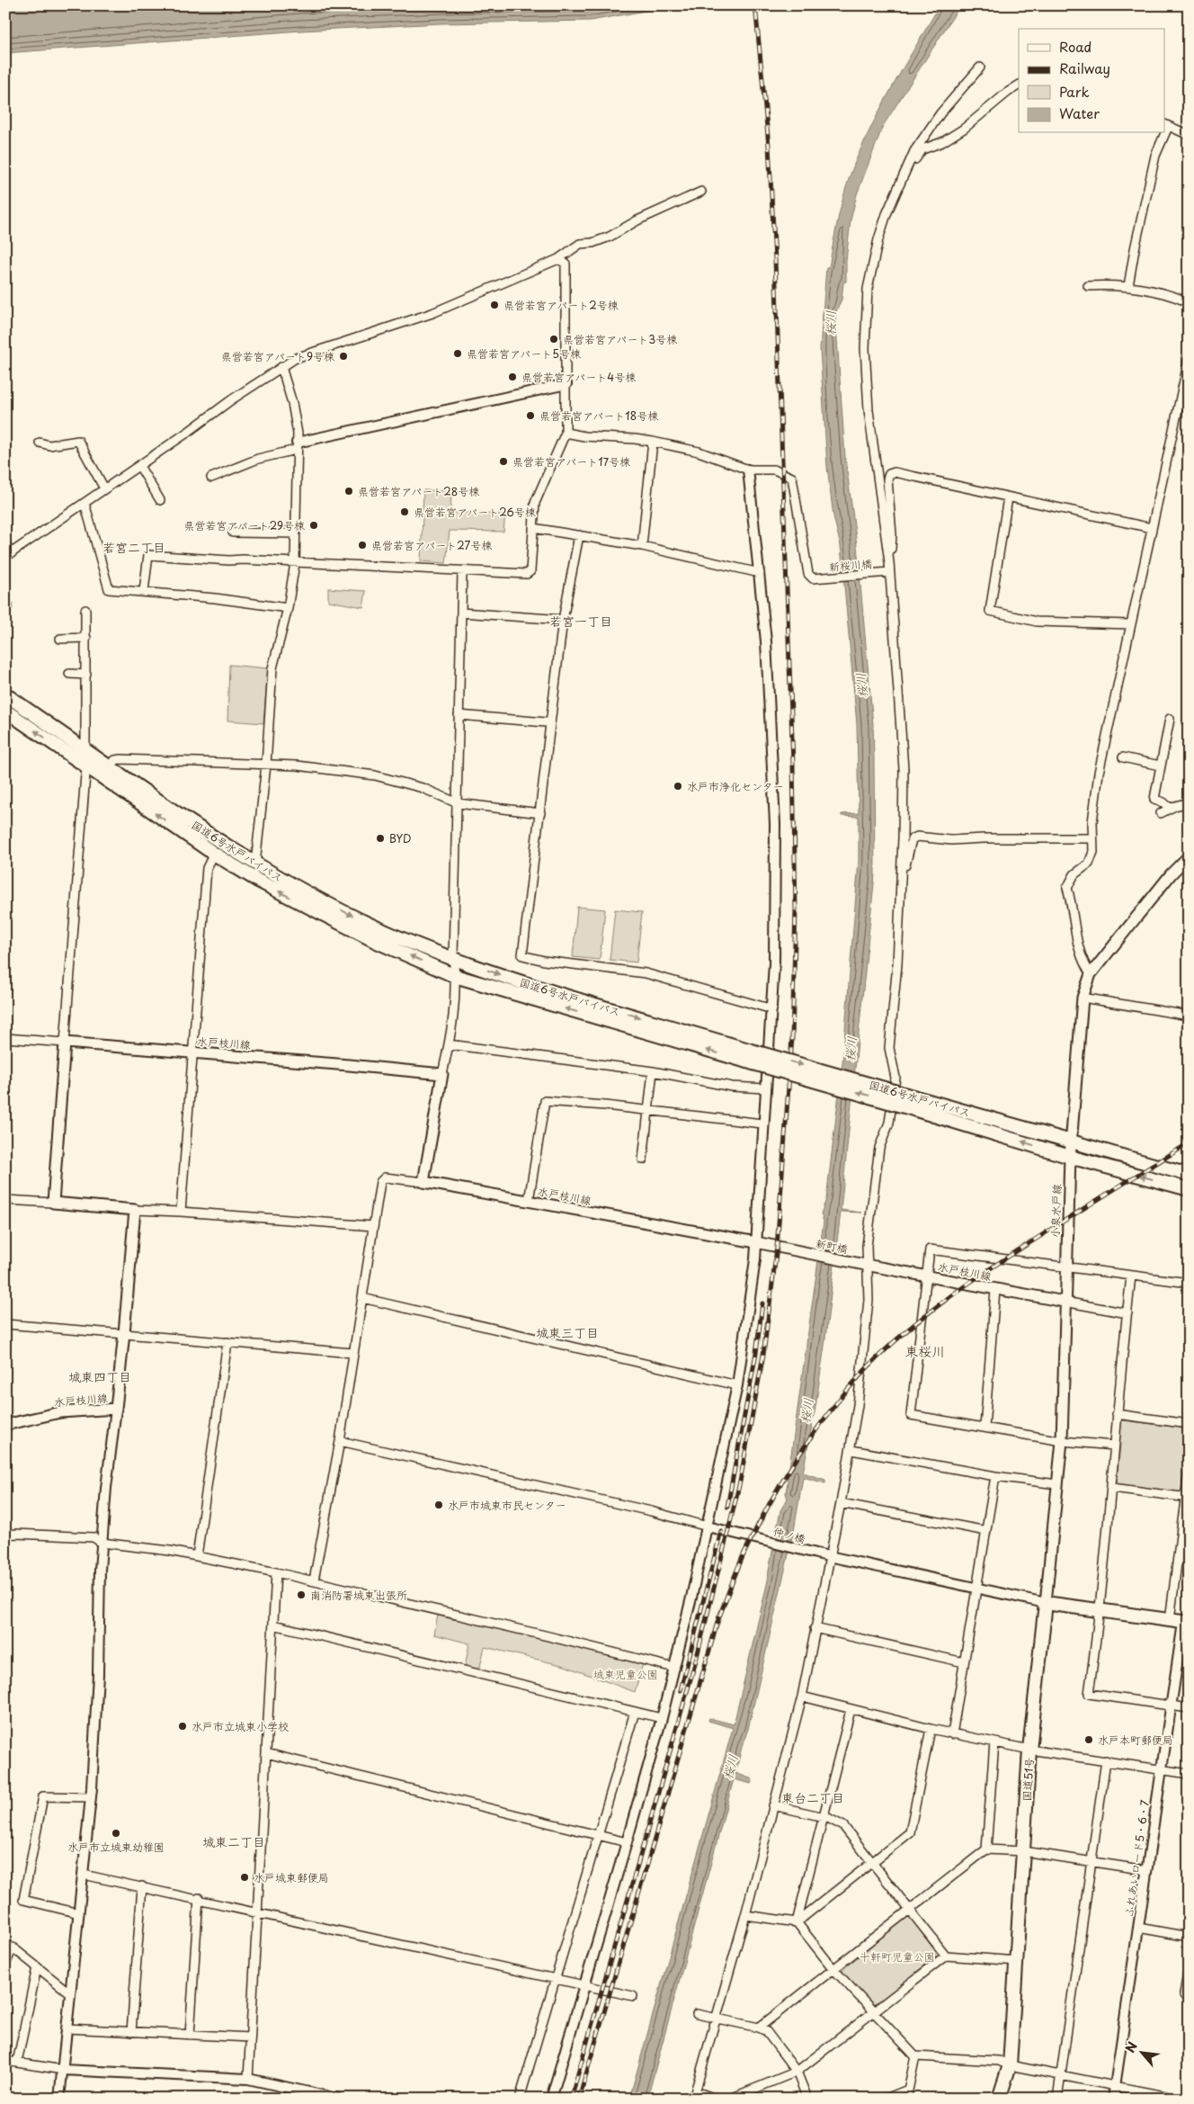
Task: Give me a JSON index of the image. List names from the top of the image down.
{
  "streets": {
    "highway": ["国道6号水戸バイパス", "国道51号"],
    "main road": ["水戸枝川線", "小泉水戸線", "新町橋"],
    "street": ["新桜川橋", "仲ノ橋", "ふれあいロード5・6・7"]
  },
  "crossings": [
    ["国道6号水戸バイパス", "小泉水戸線"],
    ["水戸枝川線", "小泉水戸線"],
    ["水戸枝川線", "新町橋"],
    ["小泉水戸線", "仲ノ橋"],
    ["小泉水戸線", "国道51号"],
    ["仲ノ橋", "国道51号"]
  ],
  "districts": [
    "若宮二丁目",
    "若宮一丁目",
    "城東三丁目",
    "東桜川",
    "城東四丁目",
    "東台二丁目",
    "城東二丁目"
  ],
  "water": ["桜川"],
  "parks": ["城東児童公園", "十軒町児童公園"],
  "places": [
    "県営若宮アパート2号棟",
    "県営若宮アパート3号棟",
    "県営若宮アパート5号棟",
    "県営若宮アパート9号棟",
    "県営若宮アパート4号棟",
    "県営若宮アパート18号棟",
    "県営若宮アパート17号棟",
    "県営若宮アパート28号棟",
    "県営若宮アパート26号棟",
    "県営若宮アパート29号棟",
    "県営若宮アパート27号棟",
    "水戸市浄化センター",
    "BYD",
    "水戸市城東市民センター",
    "南消防署城東出張所",
    "水戸市立城東小学校",
    "水戸本町郵便局",
    "水戸市立城東幼稚園",
    "水戸城東郵便局"
  ],
  "legend": [
    "Road",
    "Railway",
    "Park",
    "Water"
  ],
  "north": "top left"
}
